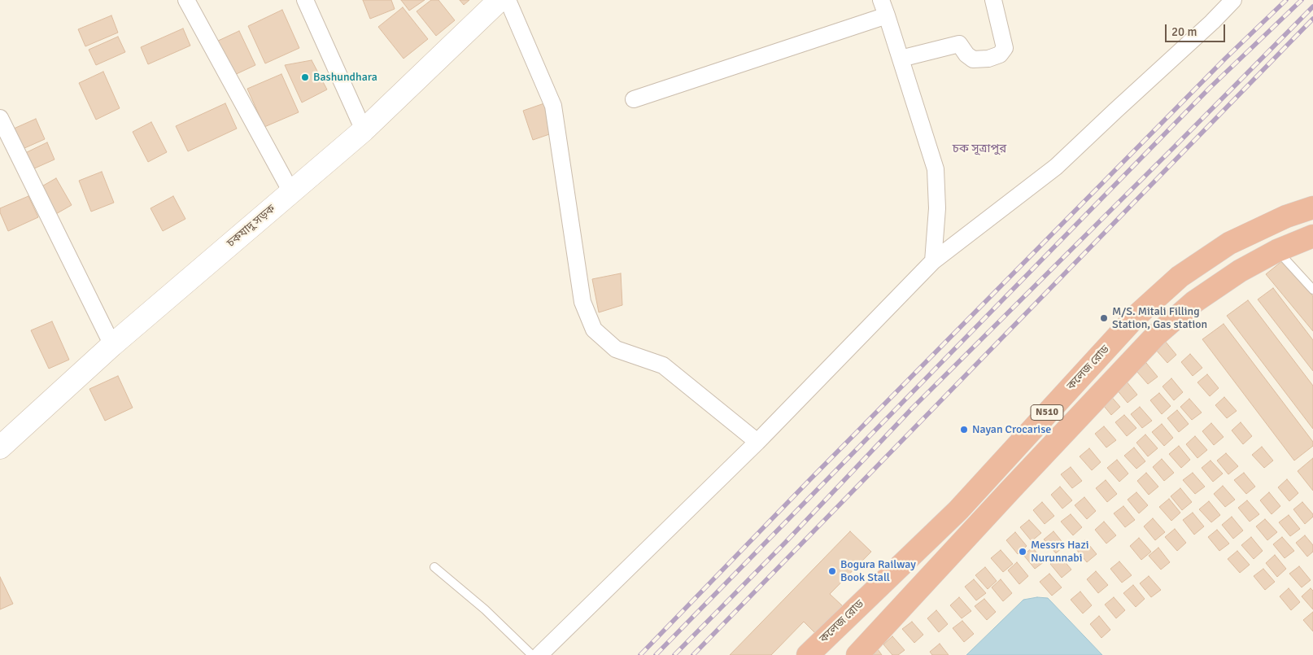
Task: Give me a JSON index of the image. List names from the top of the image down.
{
  "streets": {
    "highway": ["কলেজ রোড", "N510"],
    "street": ["চকযাদু সড়ক"]
  },
  "districts": ["চক সূত্রাপুর"],
  "places": [
    "Bashundhara",
    "M/S. Mitali Filling Station, Gas station",
    "Nayan Crocarise",
    "Messrs Hazi Nurunnabi",
    "Bogura Railway Book Stall"
  ],
  "scale_bar": "20 m"
}
